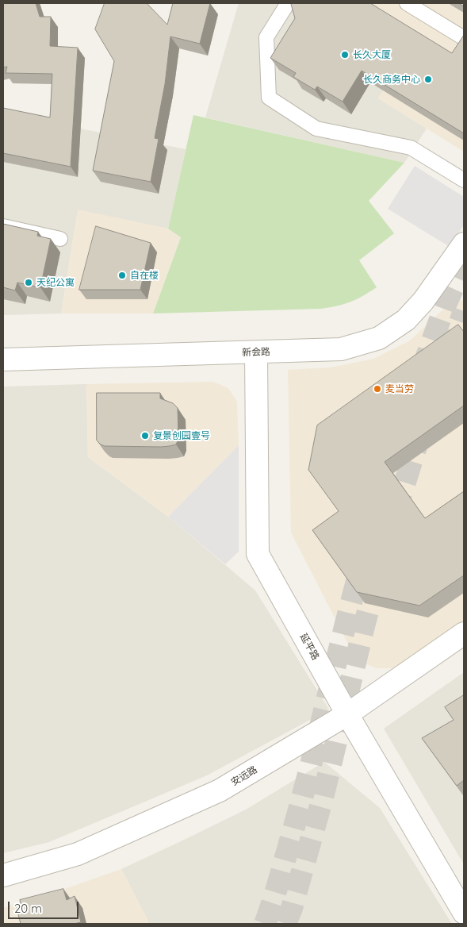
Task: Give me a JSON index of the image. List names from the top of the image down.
{
  "streets": {
    "street": ["新会路", "延平路", "安远路"]
  },
  "crossings": [
    ["新会路", "延平路"],
    ["延平路", "安远路"]
  ],
  "places": [
    "长久大厦",
    "长久商务中心",
    "自在楼",
    "天纪公寓",
    "麦当劳",
    "复景创园壹号"
  ],
  "scale_bar": "20 m"
}
